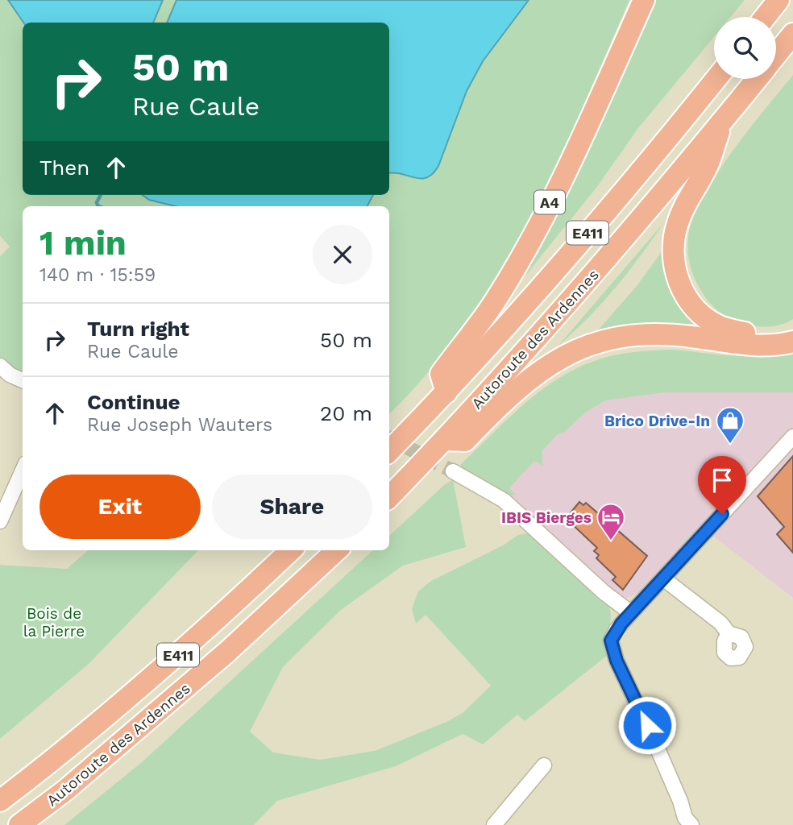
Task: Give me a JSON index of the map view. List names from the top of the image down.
{
  "streets": {
    "highway": ["A4", "E411", "Autoroute des Ardennes"]
  },
  "crossings": [
    ["A4", "Autoroute des Ardennes"]
  ],
  "parks": ["Bois de la Pierre"],
  "places": {
    "shop": ["Brico Drive-In"],
    "hotel": ["IBIS Bierges"]
  },
  "page": {
    "turn": ["50 m", "Rue Caule"],
    "then": "Then",
    "heading": ["1 min", "140 m · 15:59"],
    "list": [
      {
        "name": "Turn right",
        "note": "Rue Caule",
        "value": "50 m"
      },
      {
        "name": "Continue",
        "note": "Rue Joseph Wauters",
        "value": "20 m"
      }
    ],
    "buttons": ["Exit", "Share"]
  }
}
